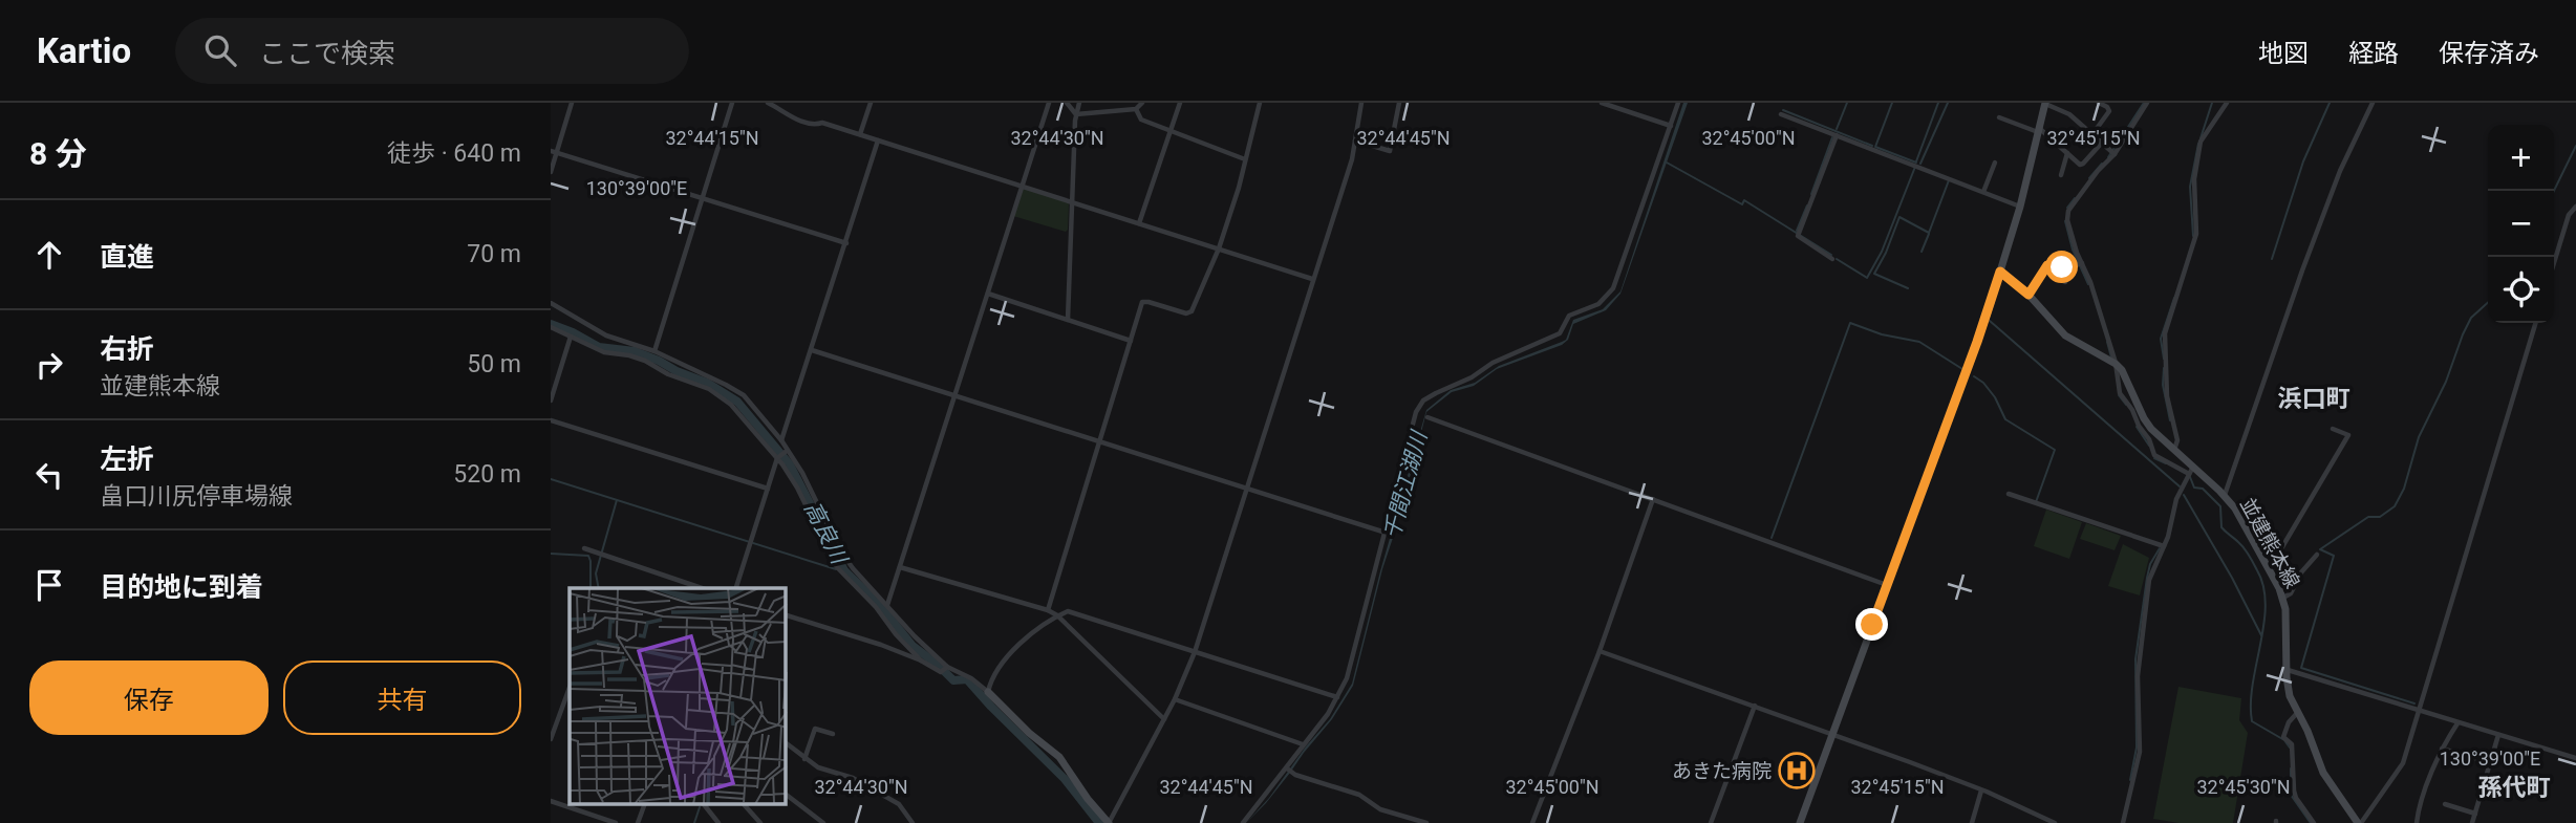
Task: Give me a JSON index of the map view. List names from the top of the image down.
{
  "streets": {
    "main road": ["並建熊本線"]
  },
  "districts": ["浜口町", "孫代町"],
  "water": ["千間江湖川", "高良川"],
  "places": {
    "hospital": ["あきた病院"]
  },
  "page": {
    "header": "Kartio",
    "search": "ここで検索",
    "nav": ["地図", "経路", "保存済み"],
    "heading": ["8 分", "徒歩 · 640 m"],
    "map_buttons": ["+", "−"],
    "list": [
      ["直進", "70 m"],
      ["右折", "並建熊本線", "50 m"],
      ["左折", "畠口川尻停車場線", "520 m"],
      "目的地に到着"
    ],
    "buttons": ["保存", "共有"]
  },
  "coordinates": [
    "32°44'15\"N",
    "32°44'30\"N",
    "32°44'45\"N",
    "32°45'00\"N",
    "32°45'15\"N",
    "130°39'00\"E",
    "32°45'30\"N"
  ]
}
